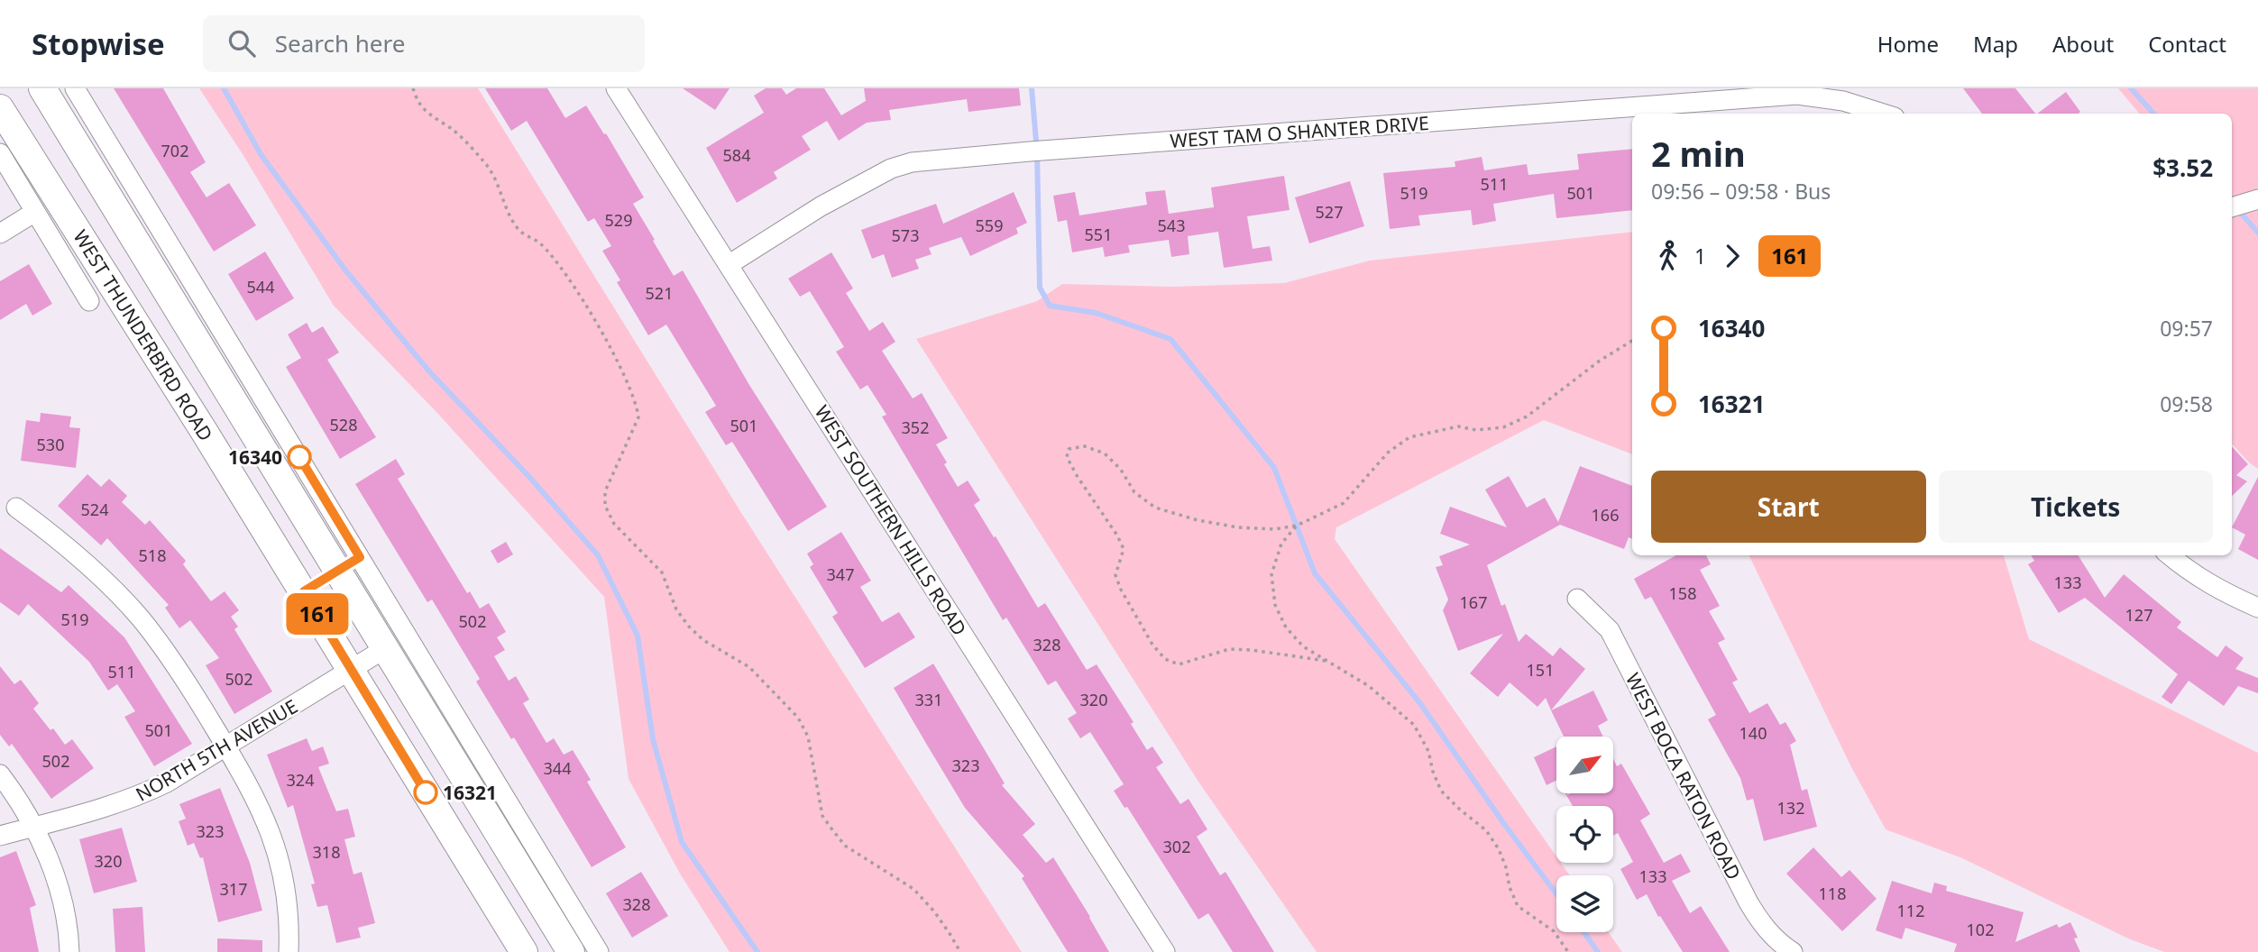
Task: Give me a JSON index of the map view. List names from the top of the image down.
{
  "streets": {
    "main road": ["WEST THUNDERBIRD ROAD"],
    "street": [
      "WEST TAM O SHANTER DRIVE",
      "WEST SOUTHERN HILLS ROAD",
      "NORTH 5TH AVENUE",
      "WEST BOCA RATON ROAD"
    ]
  },
  "crossings": [
    ["WEST TAM O SHANTER DRIVE", "WEST SOUTHERN HILLS ROAD"],
    ["WEST THUNDERBIRD ROAD", "NORTH 5TH AVENUE"]
  ],
  "places": ["16340", "16321"],
  "lines": ["bus line 161"],
  "house_numbers": [
    "702",
    "584",
    "511",
    "519",
    "501",
    "527",
    "529",
    "559",
    "543",
    "551",
    "573",
    "544",
    "521",
    "528",
    "501",
    "352",
    "530",
    "524",
    "166",
    "518",
    "347",
    "133",
    "158",
    "167",
    "127",
    "519",
    "502",
    "328",
    "151",
    "511",
    "502",
    "331",
    "320",
    "501",
    "140",
    "502",
    "323",
    "344",
    "324",
    "132",
    "323",
    "302",
    "318",
    "320",
    "133",
    "317",
    "118",
    "328",
    "112",
    "102"
  ],
  "north": "top right",
  "page": {
    "header": "Stopwise",
    "search": "Search here",
    "nav": [
      "Home",
      "Map",
      "About",
      "Contact"
    ],
    "on_map": "161",
    "heading": ["2 min", "09:56 – 09:58 · Bus", "$3.52"],
    "legs": ["1", "161"],
    "list": [
      {
        "name": "16340",
        "value": "09:57"
      },
      {
        "name": "16321",
        "value": "09:58"
      }
    ],
    "buttons": ["Start", "Tickets"]
  }
}
